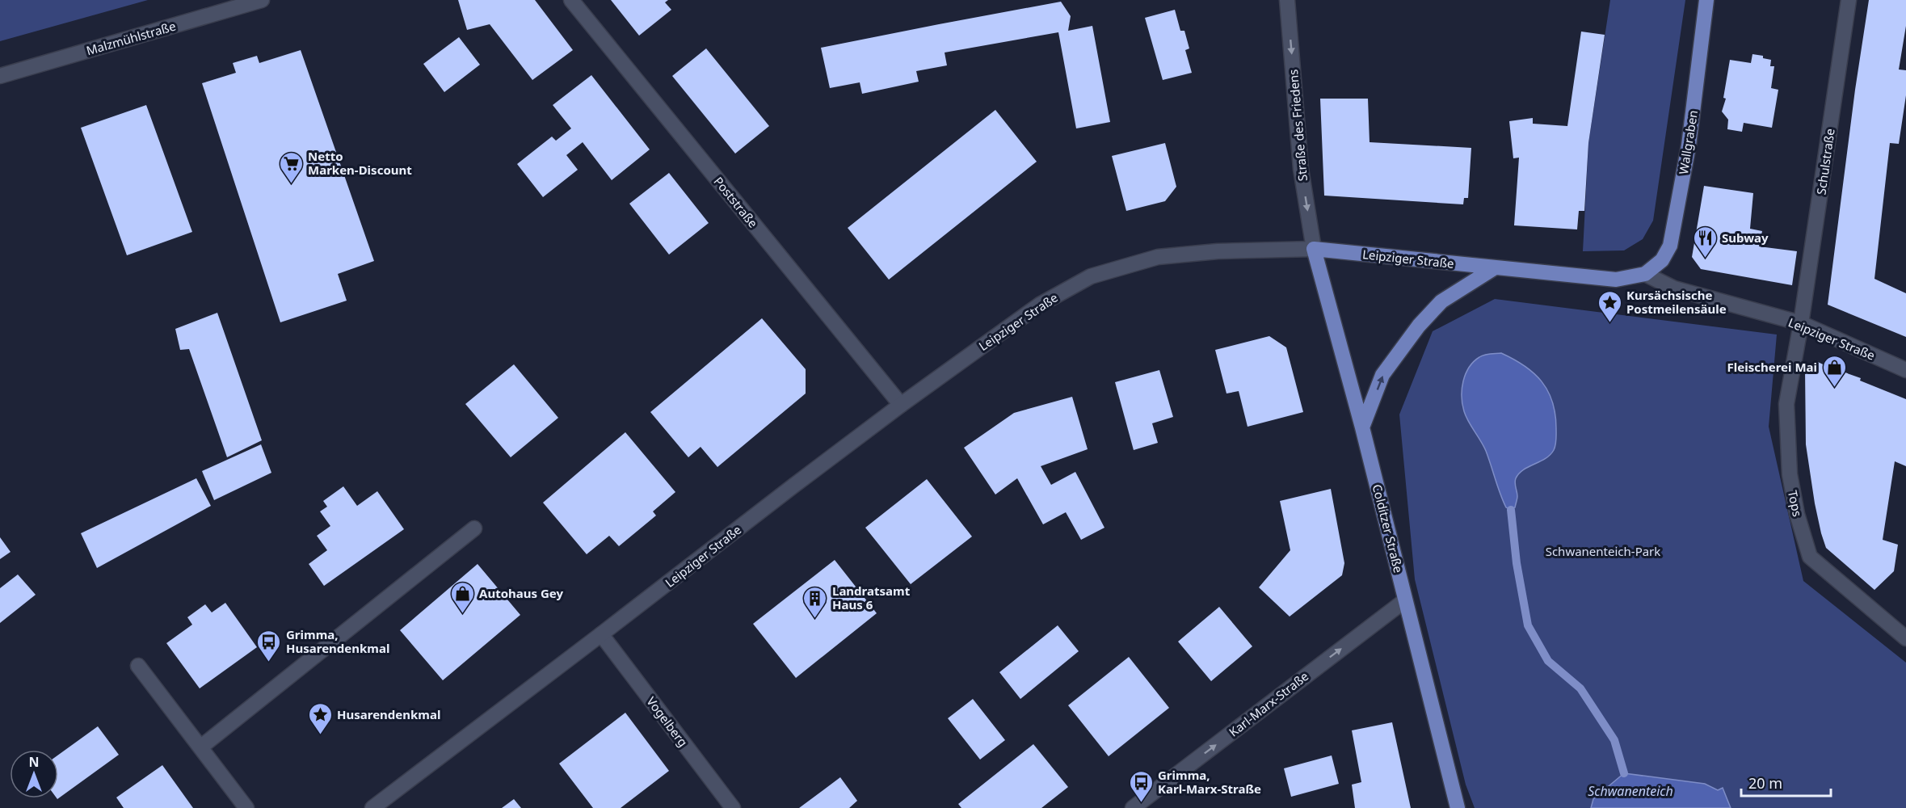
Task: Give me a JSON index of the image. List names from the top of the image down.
{
  "streets": {
    "main road": ["Wallgraben", "Leipziger Straße", "Colditzer Straße"],
    "street": [
      "Malzmühlstraße",
      "Straße des Friedens",
      "Schulstraße",
      "Poststraße",
      "Tops",
      "Karl-Marx-Straße",
      "Vogelberg"
    ]
  },
  "crossings": [
    ["Straße des Friedens", "Leipziger Straße"],
    ["Straße des Friedens", "Colditzer Straße"],
    ["Wallgraben", "Leipziger Straße"],
    ["Schulstraße", "Leipziger Straße"],
    ["Schulstraße", "Tops"],
    ["Poststraße", "Leipziger Straße"],
    ["Leipziger Straße", "Tops"],
    ["Leipziger Straße", "Colditzer Straße"],
    ["Leipziger Straße", "Vogelberg"],
    ["Colditzer Straße", "Karl-Marx-Straße"]
  ],
  "one_way": ["Straße des Friedens", "Karl-Marx-Straße"],
  "water": ["Schwanenteich"],
  "parks": ["Schwanenteich-Park"],
  "places": {
    "supermarket": ["Netto Marken-Discount"],
    "restaurant": ["Subway"],
    "place": ["Kursächsische Postmeilensäule", "Husarendenkmal"],
    "shop": ["Fleischerei Mai", "Autohaus Gey"],
    "building": ["Landratsamt Haus 6"],
    "bus stop": ["Grimma, Husarendenkmal", "Grimma, Karl-Marx-Straße"]
  },
  "scale_bar": "20 m",
  "north": "top"
}
